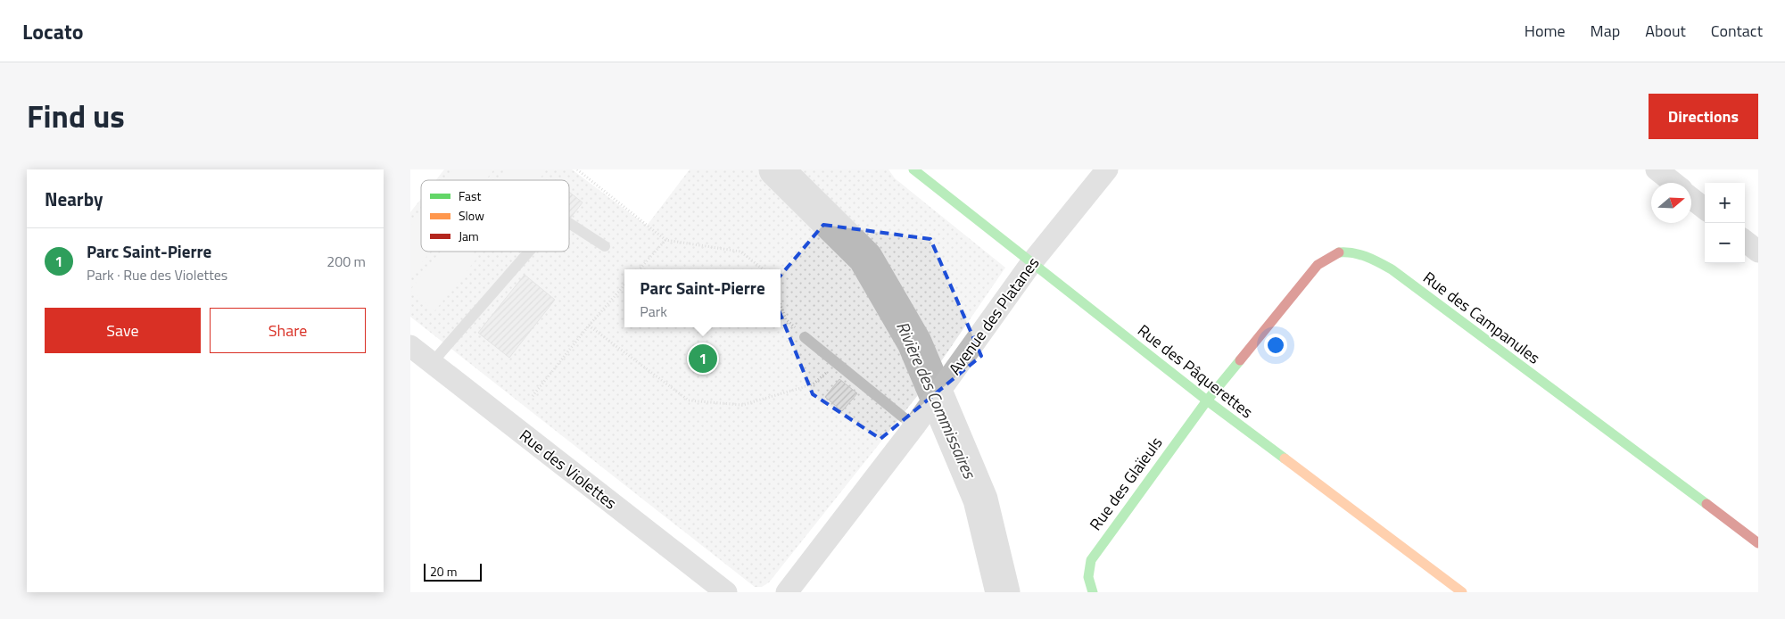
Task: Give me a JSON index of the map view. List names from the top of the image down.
{
  "streets": {
    "street": [
      "Avenue des Platanes",
      "Rue des Campanules",
      "Rue des Pâquerettes",
      "Rue des Violettes",
      "Rue des Glaïeuls"
    ]
  },
  "crossings": [
    ["Avenue des Platanes", "Rue des Pâquerettes"],
    ["Rue des Campanules", "Rue des Pâquerettes"],
    ["Rue des Campanules", "Rue des Glaïeuls"],
    ["Rue des Pâquerettes", "Rue des Glaïeuls"]
  ],
  "water": ["Rivière des Commissaires"],
  "legend": ["Fast", "Slow", "Jam"],
  "scale_bar": "20 m",
  "north": "right",
  "page": {
    "header": "Locato",
    "nav": [
      "Home",
      "Map",
      "About",
      "Contact"
    ],
    "title": "Find us",
    "buttons": [
      "Directions",
      ["Save", "Share"]
    ],
    "heading": "Nearby",
    "map_buttons": ["+", "−"],
    "list": [
      {
        "mark": "1",
        "name": "Parc Saint-Pierre",
        "note": "Park · Rue des Violettes",
        "value": "200 m"
      }
    ],
    "popup": ["Parc Saint-Pierre", "Park"],
    "pins": "1",
    "scale": "20 m"
  }
}
